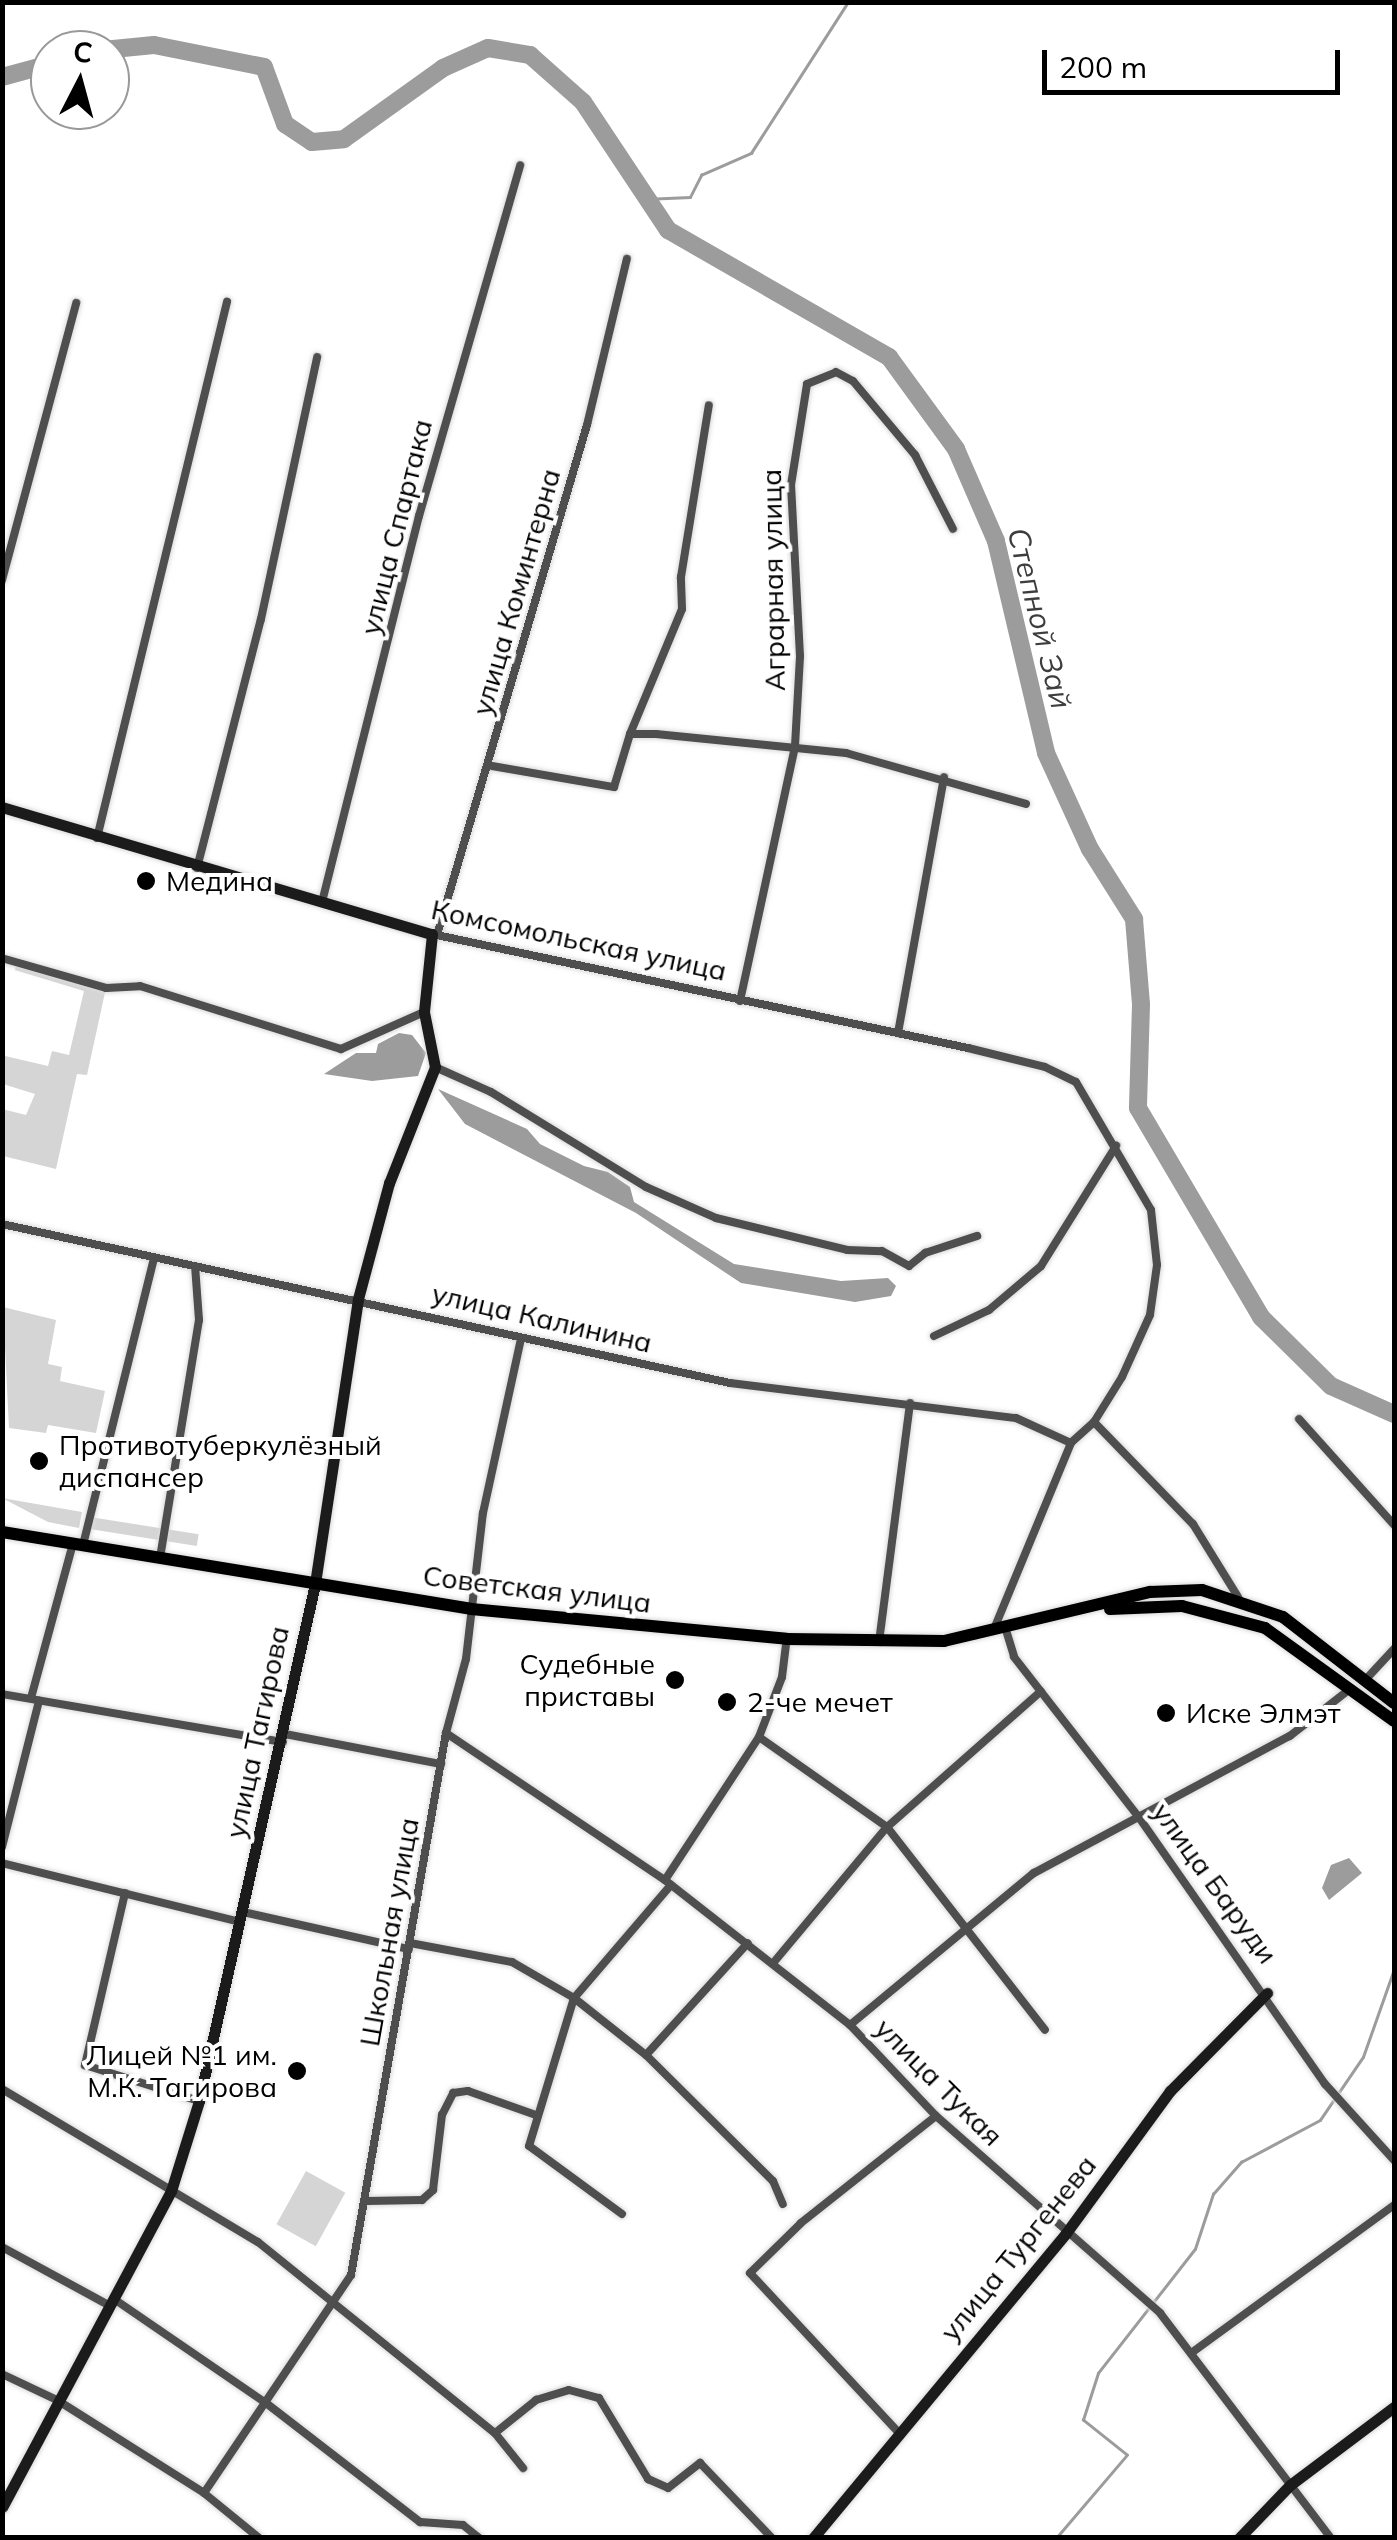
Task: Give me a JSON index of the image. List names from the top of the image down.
{
  "streets": {
    "main road": ["Советская улица"],
    "street": [
      "улица Спартака",
      "Аграрная улица",
      "улица Коминтерна",
      "Комсомольская улица",
      "улица Калинина",
      "улица Тагирова",
      "улица Баруди",
      "Школьная улица",
      "улица Тукая",
      "улица Тургенева"
    ]
  },
  "crossings": [
    ["улица Спартака", "Комсомольская улица"],
    ["Аграрная улица", "Комсомольская улица"],
    ["улица Коминтерна", "Комсомольская улица"],
    ["Комсомольская улица", "улица Калинина"],
    ["улица Калинина", "улица Тагирова"],
    ["улица Калинина", "Школьная улица"],
    ["Советская улица", "улица Тагирова"],
    ["Советская улица", "улица Баруди"],
    ["Советская улица", "Школьная улица"],
    ["улица Баруди", "улица Тургенева"],
    ["Школьная улица", "улица Тукая"],
    ["улица Тукая", "улица Тургенева"]
  ],
  "water": ["Степной Зай"],
  "places": [
    "Медина",
    "Противотуберкулёзный диспансер",
    "Судебные приставы",
    "2-че мечет",
    "Иске Элмэт",
    "Лицей №1 им. М.К. Тагирова"
  ],
  "scale_bar": "200 m",
  "north": "top"
}
